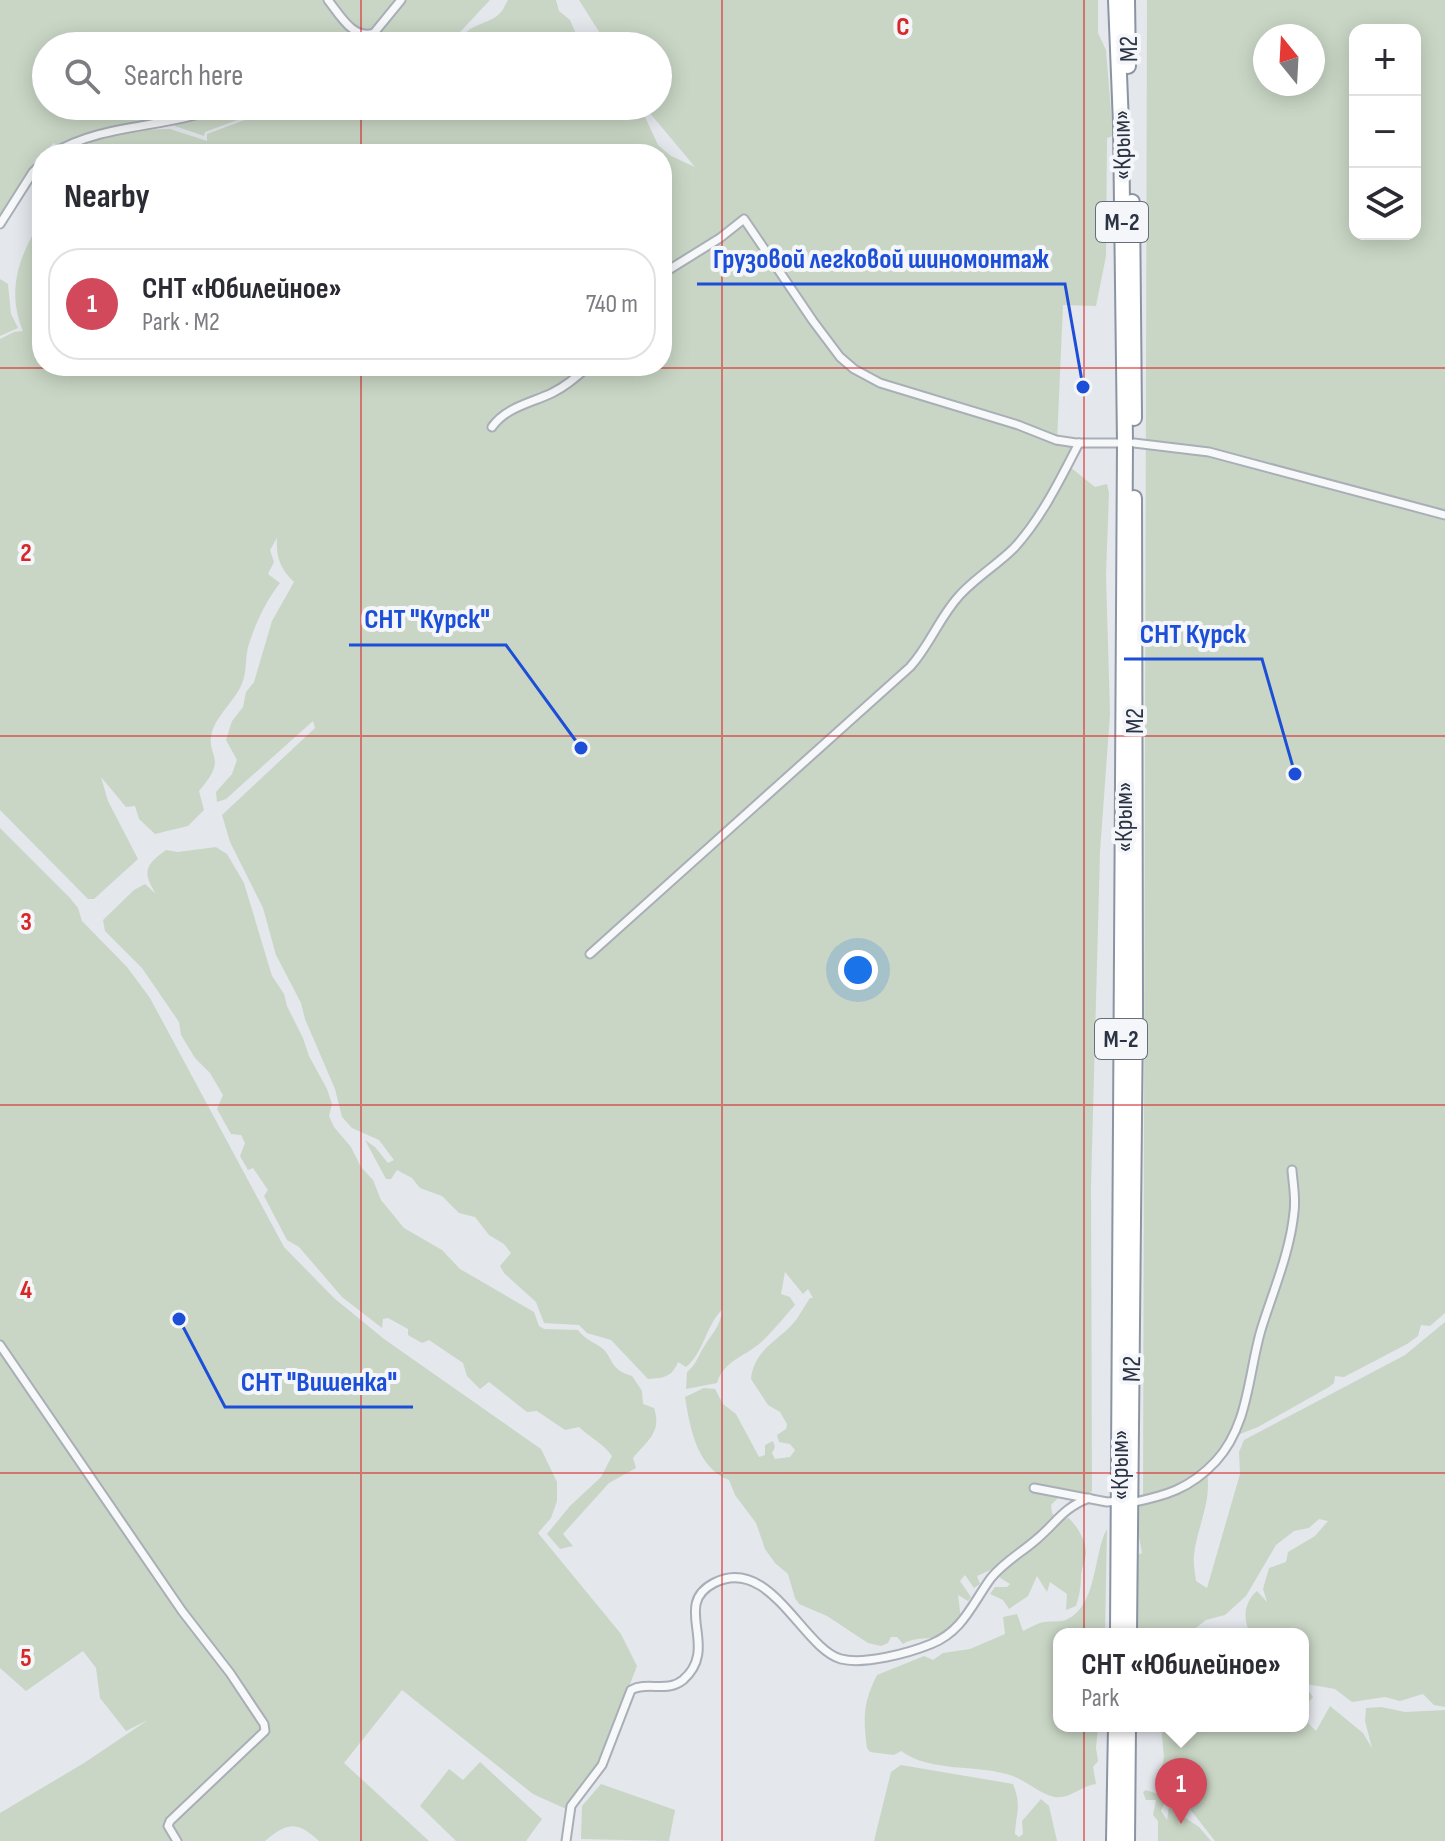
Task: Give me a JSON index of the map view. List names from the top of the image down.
{
  "streets": {
    "highway": ["М2", "«Крым»", "М-2"]
  },
  "crossings": [
    ["М2", "«Крым»"]
  ],
  "places": [
    "Грузовой легковой шиномонтаж",
    "СНТ \"Курск\"",
    "СНТ Курск",
    "СНТ \"Вишенка\""
  ],
  "north": "top",
  "page": {
    "map_buttons": ["+", "−"],
    "search": "Search here",
    "heading": "Nearby",
    "list": [
      {
        "mark": "1",
        "name": "СНТ «Юбилейное»",
        "note": "Park · М2",
        "value": "740 m"
      }
    ],
    "popup": ["СНТ «Юбилейное»", "Park"],
    "pins": "1"
  },
  "grid": {
    "columns": ["C"],
    "rows": [
      "2",
      "3",
      "4",
      "5"
    ]
  }
}
